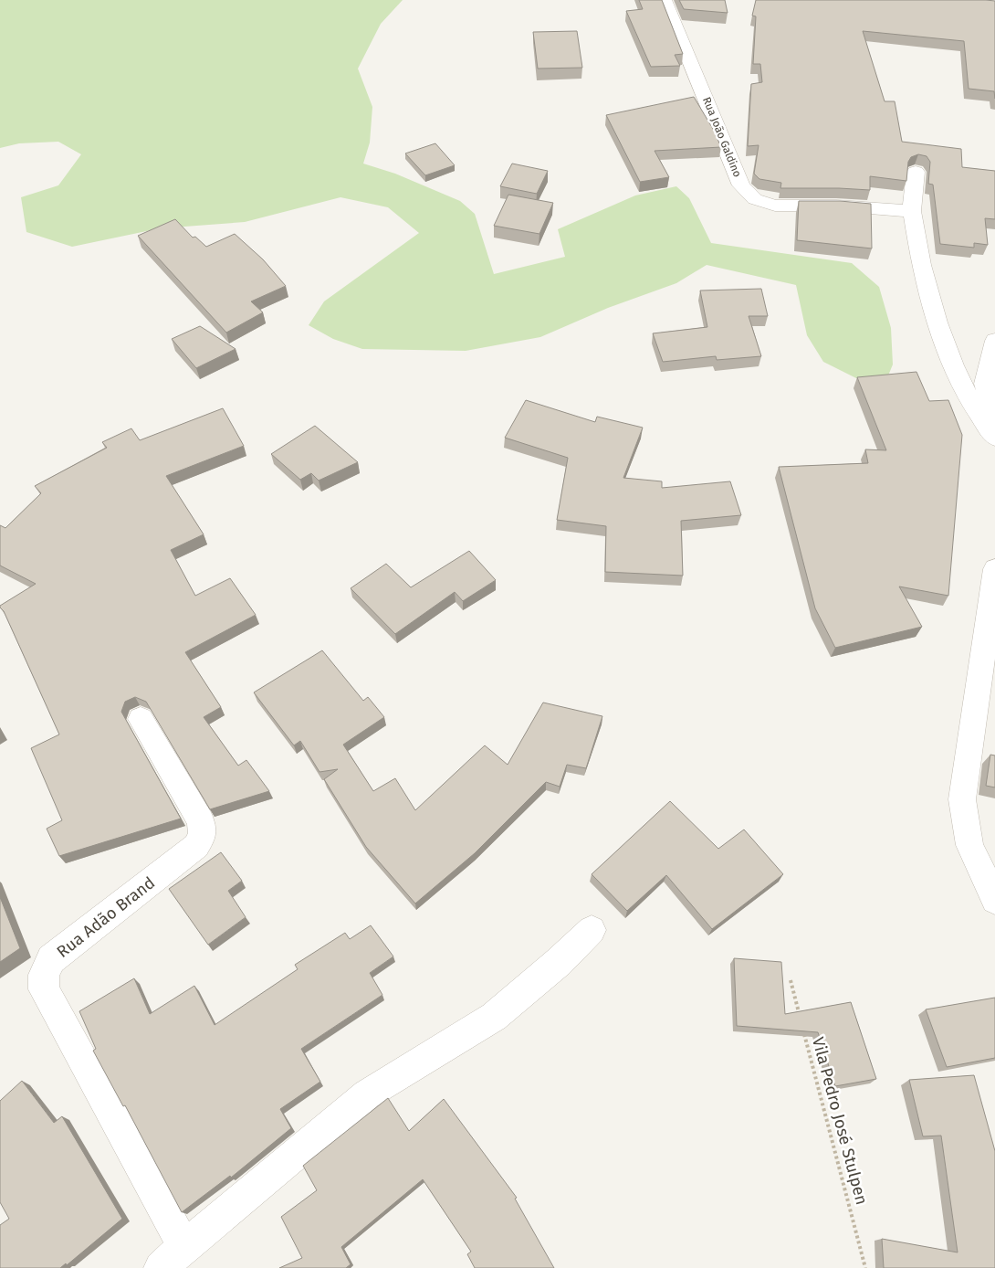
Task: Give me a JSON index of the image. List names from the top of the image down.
{
  "streets": {
    "street": ["Rua João Galdino", "Rua Adão Brand"],
    "path": ["Vila Pedro José Stulpen"]
  }
}
